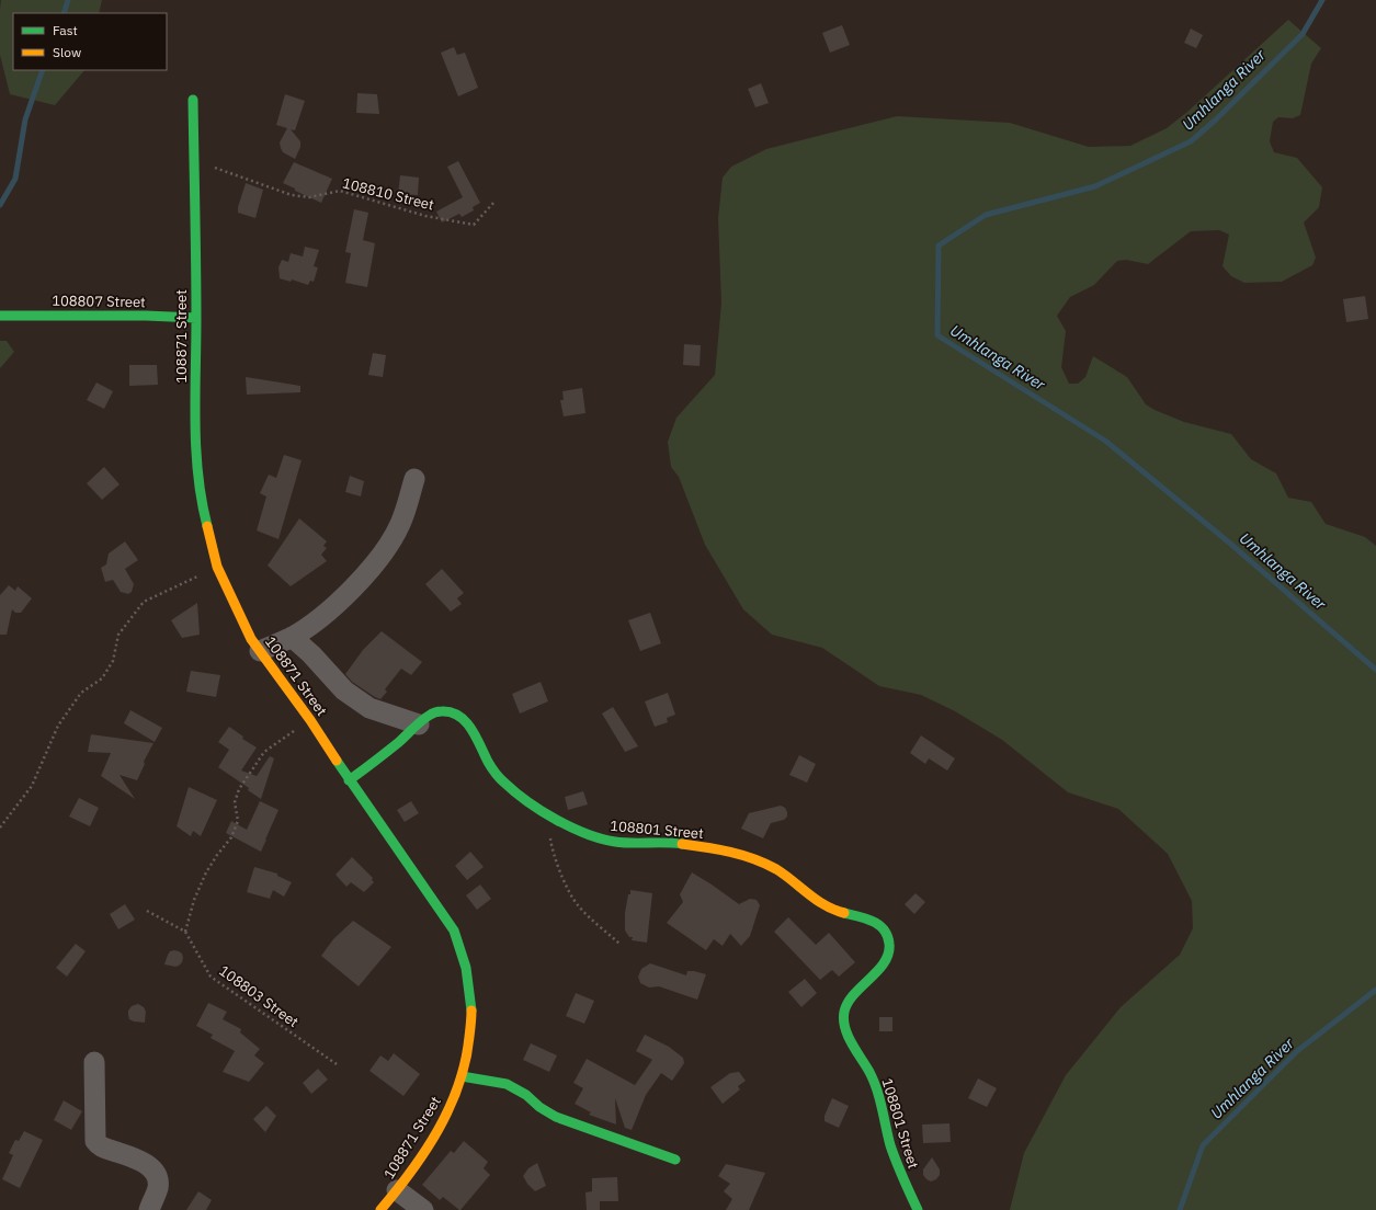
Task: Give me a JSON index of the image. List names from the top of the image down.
{
  "streets": {
    "street": ["108807 Street", "108871 Street", "108801 Street"],
    "path": ["108810 Street", "108803 Street"]
  },
  "crossings": [
    ["108810 Street", "108871 Street"],
    ["108807 Street", "108871 Street"],
    ["108871 Street", "108801 Street"]
  ],
  "water": ["Umhlanga River"],
  "legend": ["Fast", "Slow"]
}
